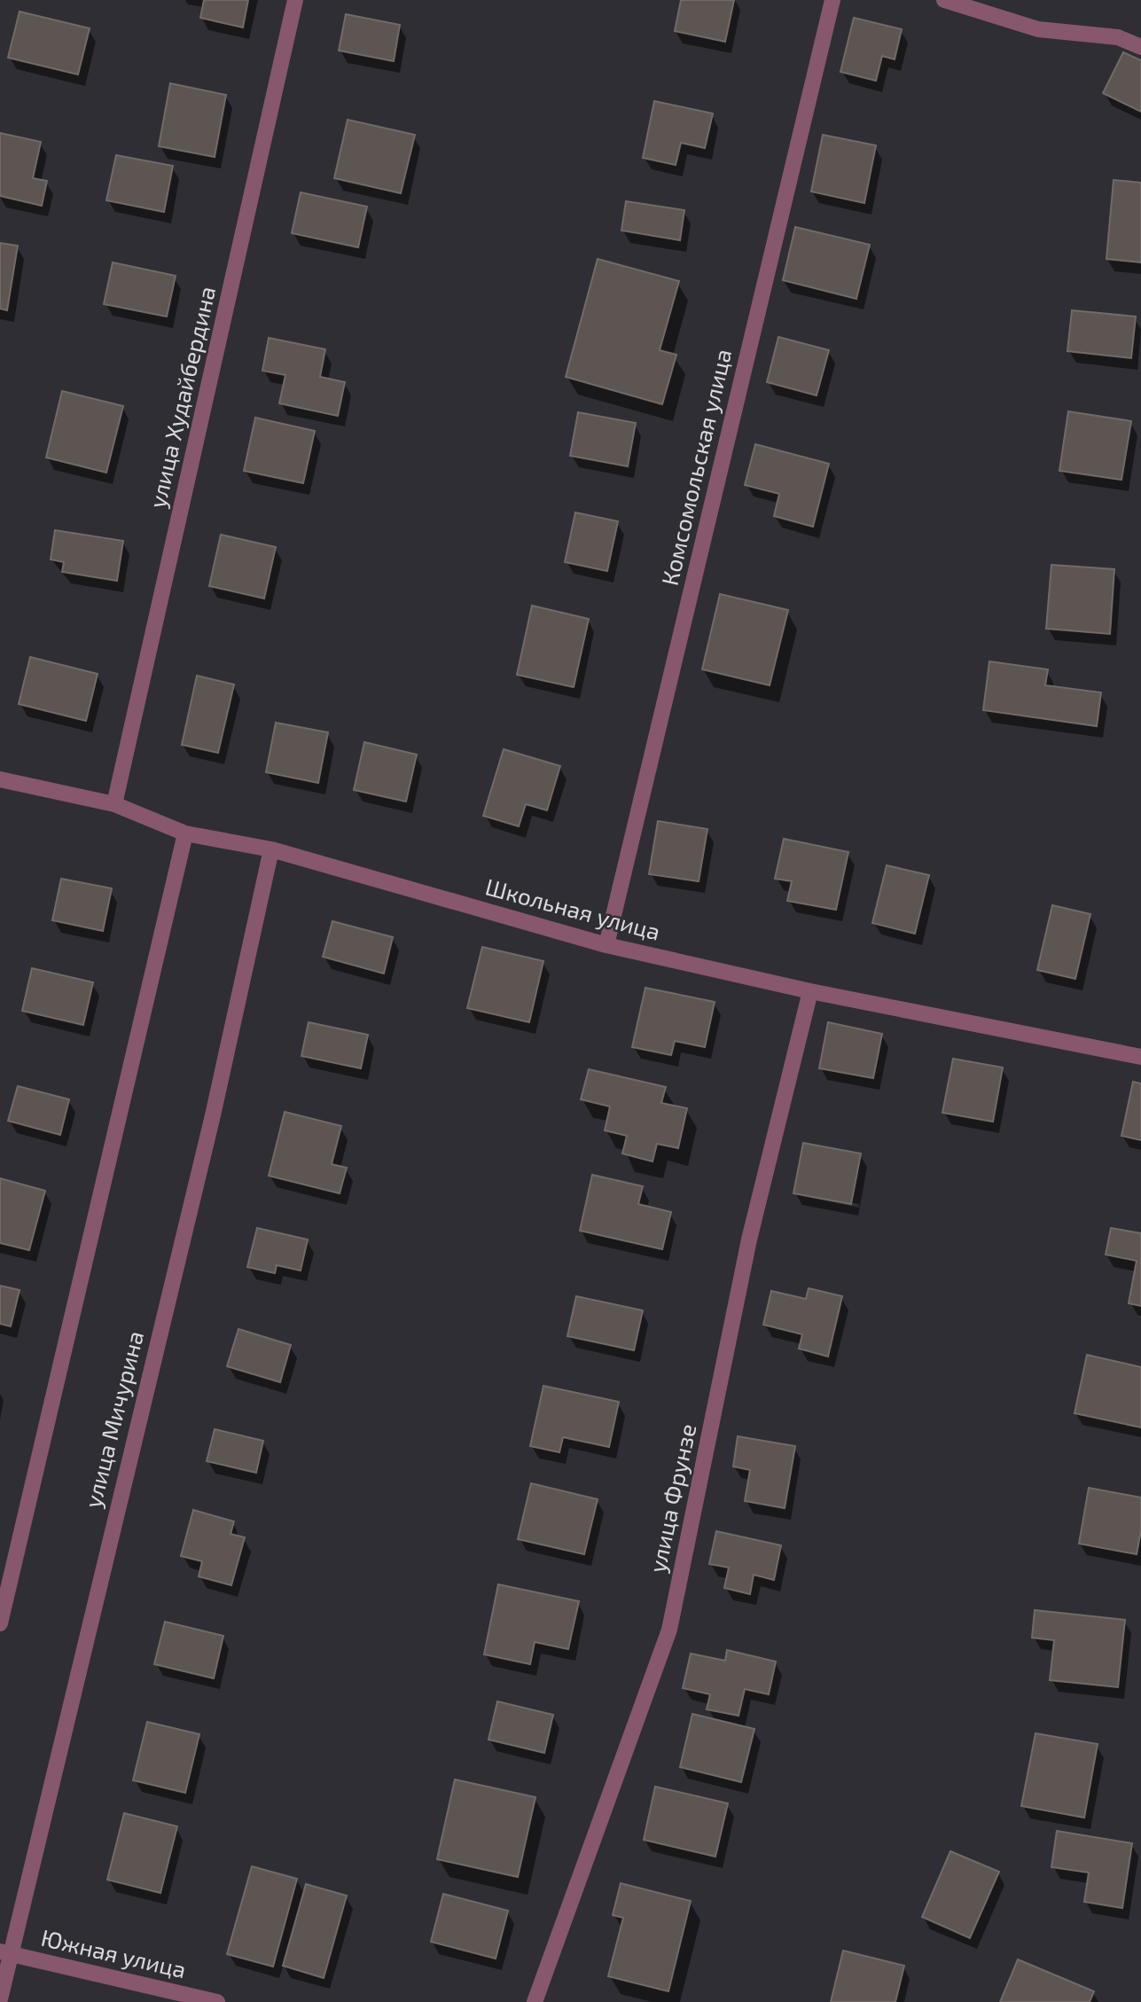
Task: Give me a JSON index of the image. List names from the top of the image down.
{
  "streets": {
    "street": [
      "улица Худайбердина",
      "Комсомольская улица",
      "Школьная улица",
      "улица Мичурина",
      "улица Фрунзе",
      "Южная улица"
    ]
  },
  "crossings": [
    ["улица Худайбердина", "Школьная улица"],
    ["Комсомольская улица", "Школьная улица"],
    ["Школьная улица", "улица Мичурина"],
    ["Школьная улица", "улица Фрунзе"],
    ["улица Мичурина", "Южная улица"]
  ]
}
